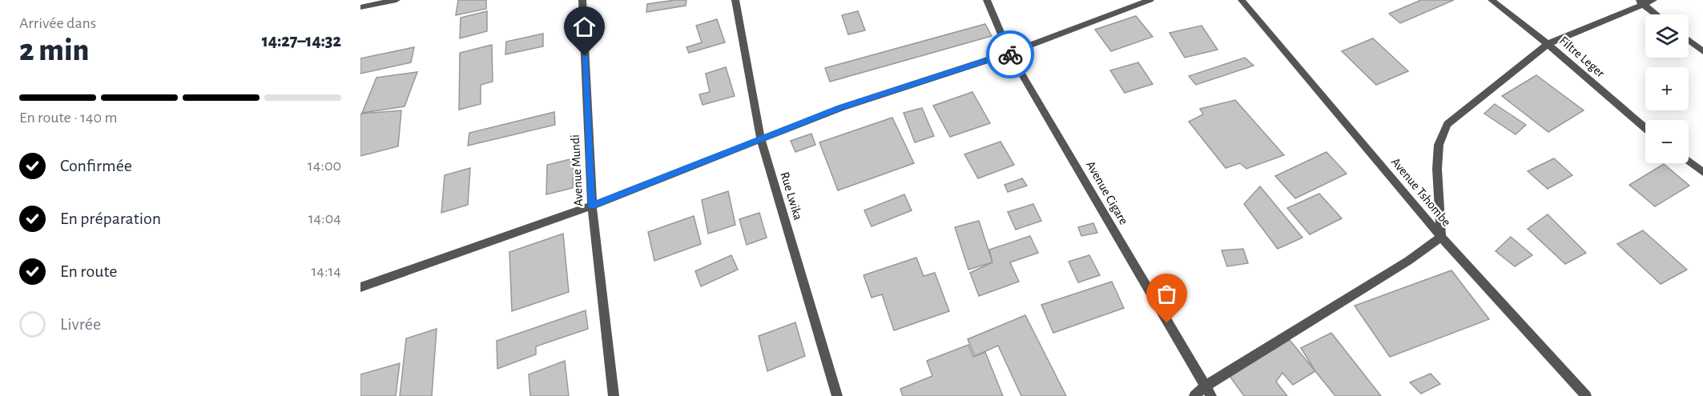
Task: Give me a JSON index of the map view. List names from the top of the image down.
{
  "streets": {
    "street": [
      "Filtre Leger",
      "Avenue Mundi",
      "Avenue Tshombe",
      "Avenue Cigare",
      "Rue Lwika"
    ]
  },
  "page": {
    "heading": ["2 min", "Arrivée dans", "14:27–14:32"],
    "map_buttons": ["+", "−"],
    "bar": "En route · 140 m",
    "list": [
      ["Confirmée", "14:00"],
      ["En préparation", "14:04"],
      ["En route", "14:14"],
      "Livrée"
    ]
  }
}
